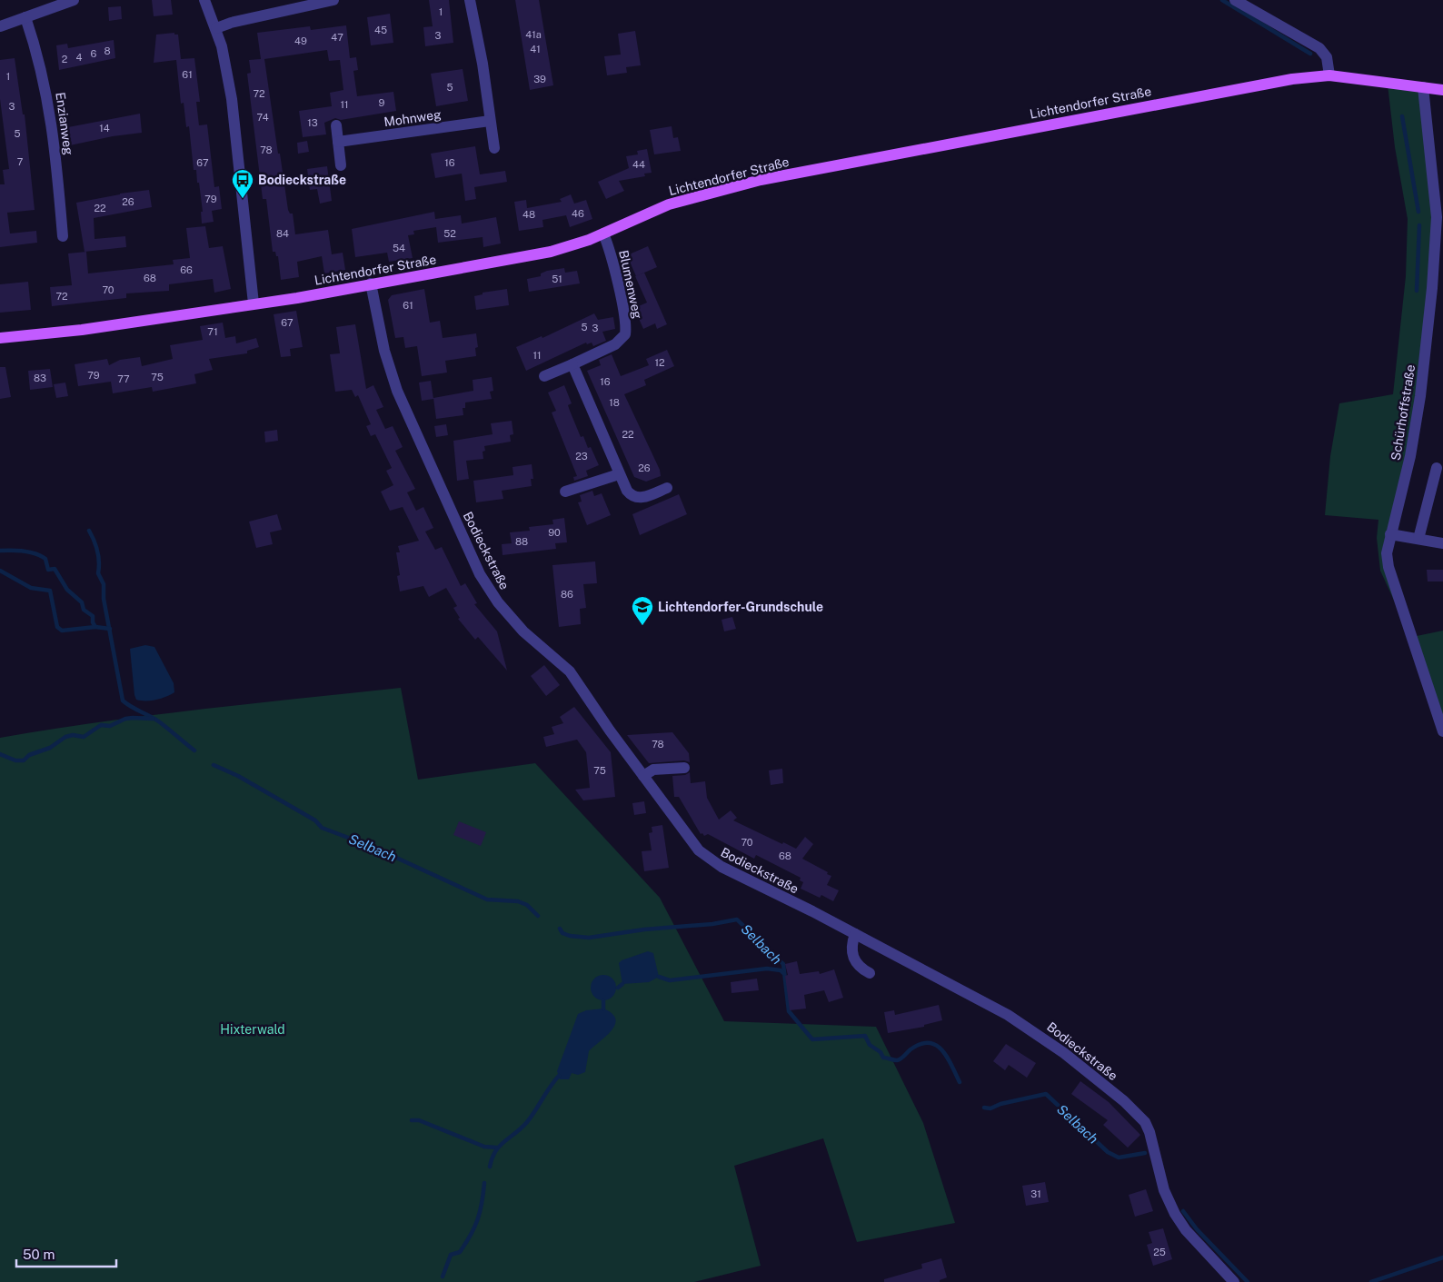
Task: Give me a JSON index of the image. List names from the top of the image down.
{
  "streets": {
    "main road": ["Lichtendorfer Straße"],
    "street": [
      "Mohnweg",
      "Enzianweg",
      "Blumenweg",
      "Schürhoffstraße",
      "Bodieckstraße"
    ]
  },
  "crossings": [
    ["Lichtendorfer Straße", "Blumenweg"],
    ["Lichtendorfer Straße", "Schürhoffstraße"],
    ["Lichtendorfer Straße", "Bodieckstraße"]
  ],
  "water": ["Selbach"],
  "parks": ["Hixterwald"],
  "places": {
    "bus stop": ["Bodieckstraße"],
    "school or university": ["Lichtendorfer-Grundschule"]
  },
  "house_numbers": [
    "1",
    "45",
    "41a",
    "3",
    "47",
    "49",
    "41",
    "8",
    "6",
    "4",
    "2",
    "61",
    "1",
    "39",
    "5",
    "72",
    "9",
    "11",
    "3",
    "74",
    "13",
    "14",
    "5",
    "78",
    "7",
    "67",
    "16",
    "44",
    "79",
    "26",
    "22",
    "46",
    "48",
    "84",
    "52",
    "54",
    "66",
    "68",
    "51",
    "70",
    "72",
    "61",
    "67",
    "5",
    "3",
    "71",
    "11",
    "12",
    "79",
    "75",
    "83",
    "77",
    "16",
    "18",
    "22",
    "23",
    "26",
    "90",
    "88",
    "86",
    "78",
    "75",
    "70",
    "68",
    "31",
    "25"
  ],
  "scale_bar": "50 m"
}
